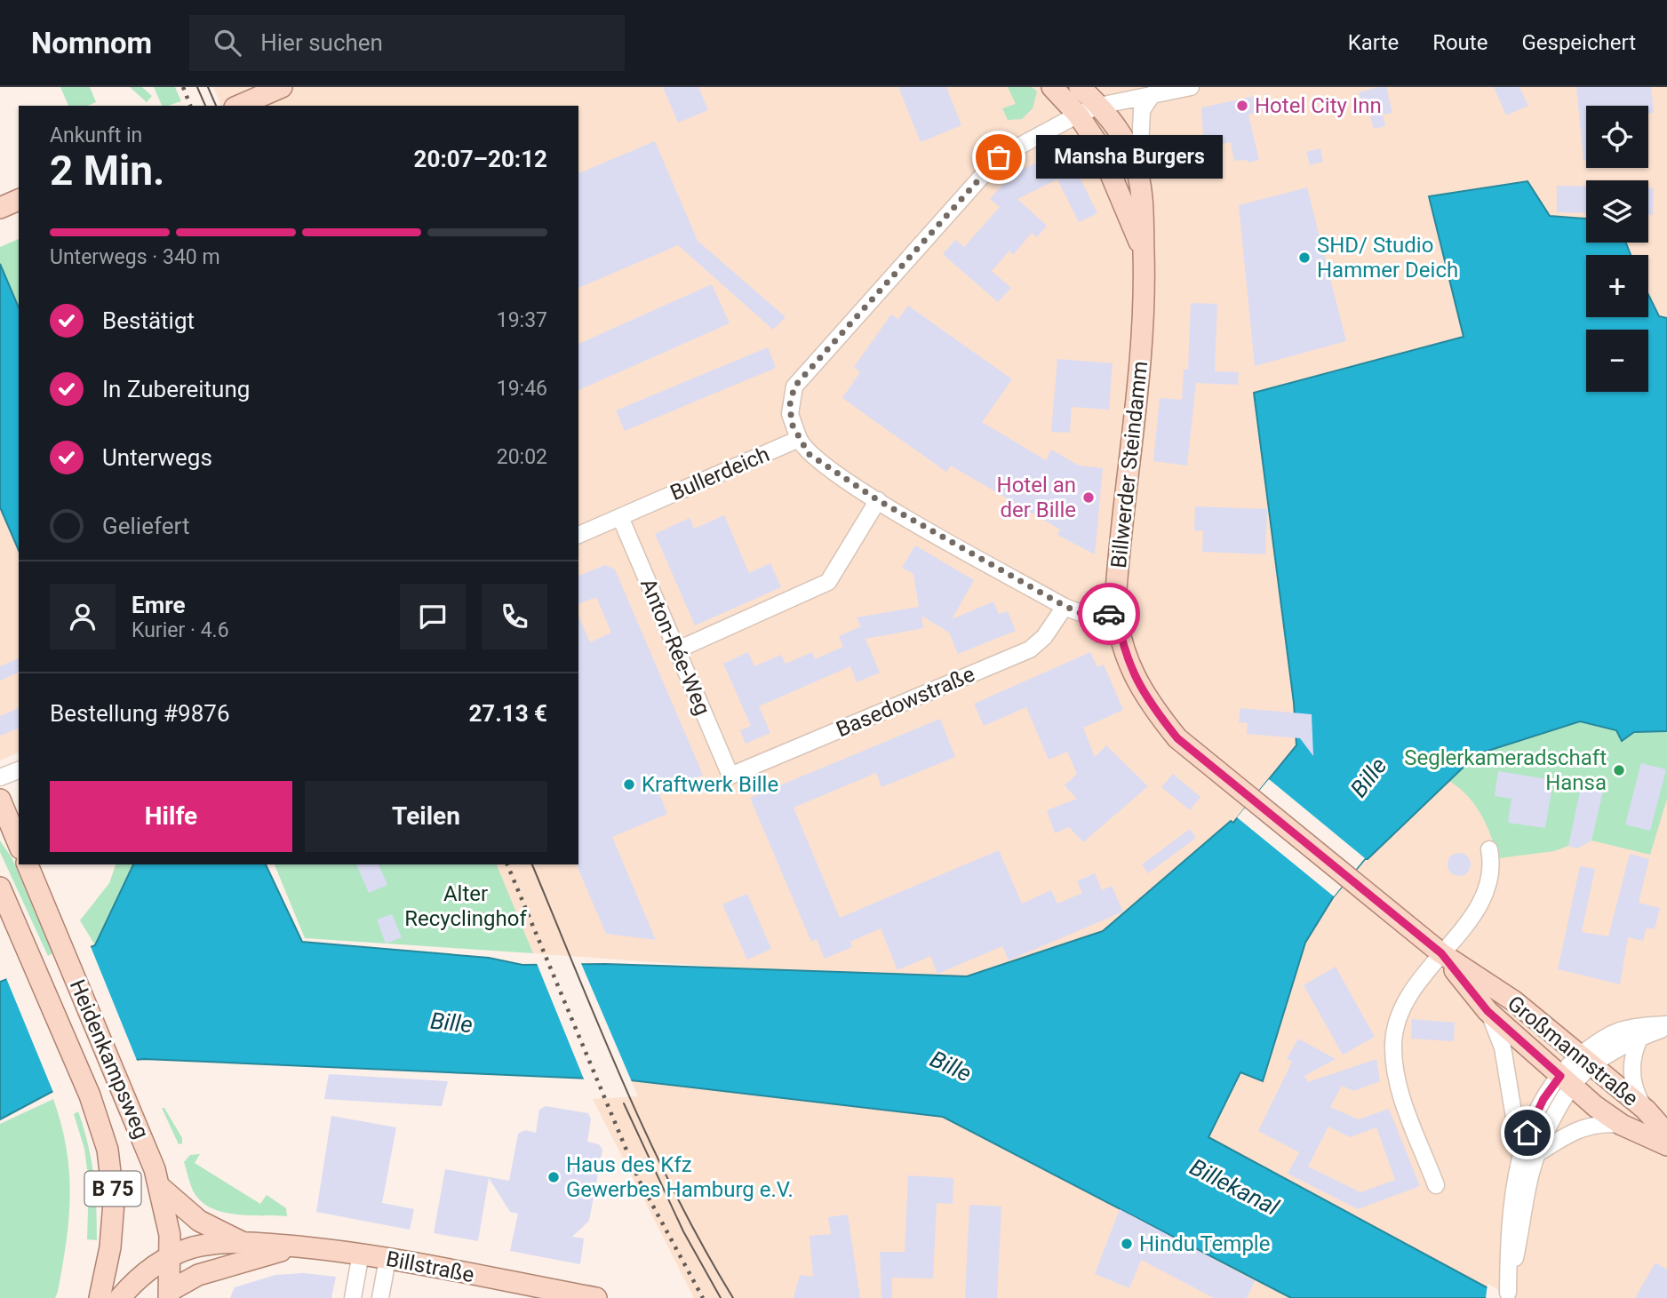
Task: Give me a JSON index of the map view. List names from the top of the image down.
{
  "streets": {
    "main road": [
      "Billwerder Steindamm",
      "Großmannstraße",
      "Heidenkampsweg",
      "B 75",
      "Billstraße"
    ],
    "street": ["Bullerdeich", "Anton-Rée-Weg", "Basedowstraße"]
  },
  "crossings": [
    ["Billwerder Steindamm", "Großmannstraße"],
    ["Bullerdeich", "Anton-Rée-Weg"],
    ["Anton-Rée-Weg", "Basedowstraße"],
    ["Heidenkampsweg", "Billstraße"]
  ],
  "water": ["Bille", "Billekanal"],
  "parks": ["Alter Recyclinghof"],
  "places": [
    "Hotel City Inn",
    "Mansha Burgers",
    "SHD/ Studio Hammer Deich",
    "Hotel an der Bille",
    "Seglerkameradschaft Hansa",
    "Kraftwerk Bille",
    "Haus des Kfz Gewerbes Hamburg e.V.",
    "Hindu Temple"
  ],
  "page": {
    "header": "Nomnom",
    "search": "Hier suchen",
    "nav": ["Karte", "Route", "Gespeichert"],
    "map_buttons": ["+", "−"],
    "heading": ["2 Min.", "Ankunft in", "20:07–20:12"],
    "panel": [
      "Emre",
      "Kurier · 4.6",
      "Bestellung #9876",
      "27.13 €"
    ],
    "bubble": "Mansha Burgers",
    "bar": "Unterwegs · 340 m",
    "list": [
      ["Bestätigt", "19:37"],
      ["In Zubereitung", "19:46"],
      ["Unterwegs", "20:02"],
      "Geliefert"
    ],
    "buttons": ["Hilfe", "Teilen"]
  }
}
